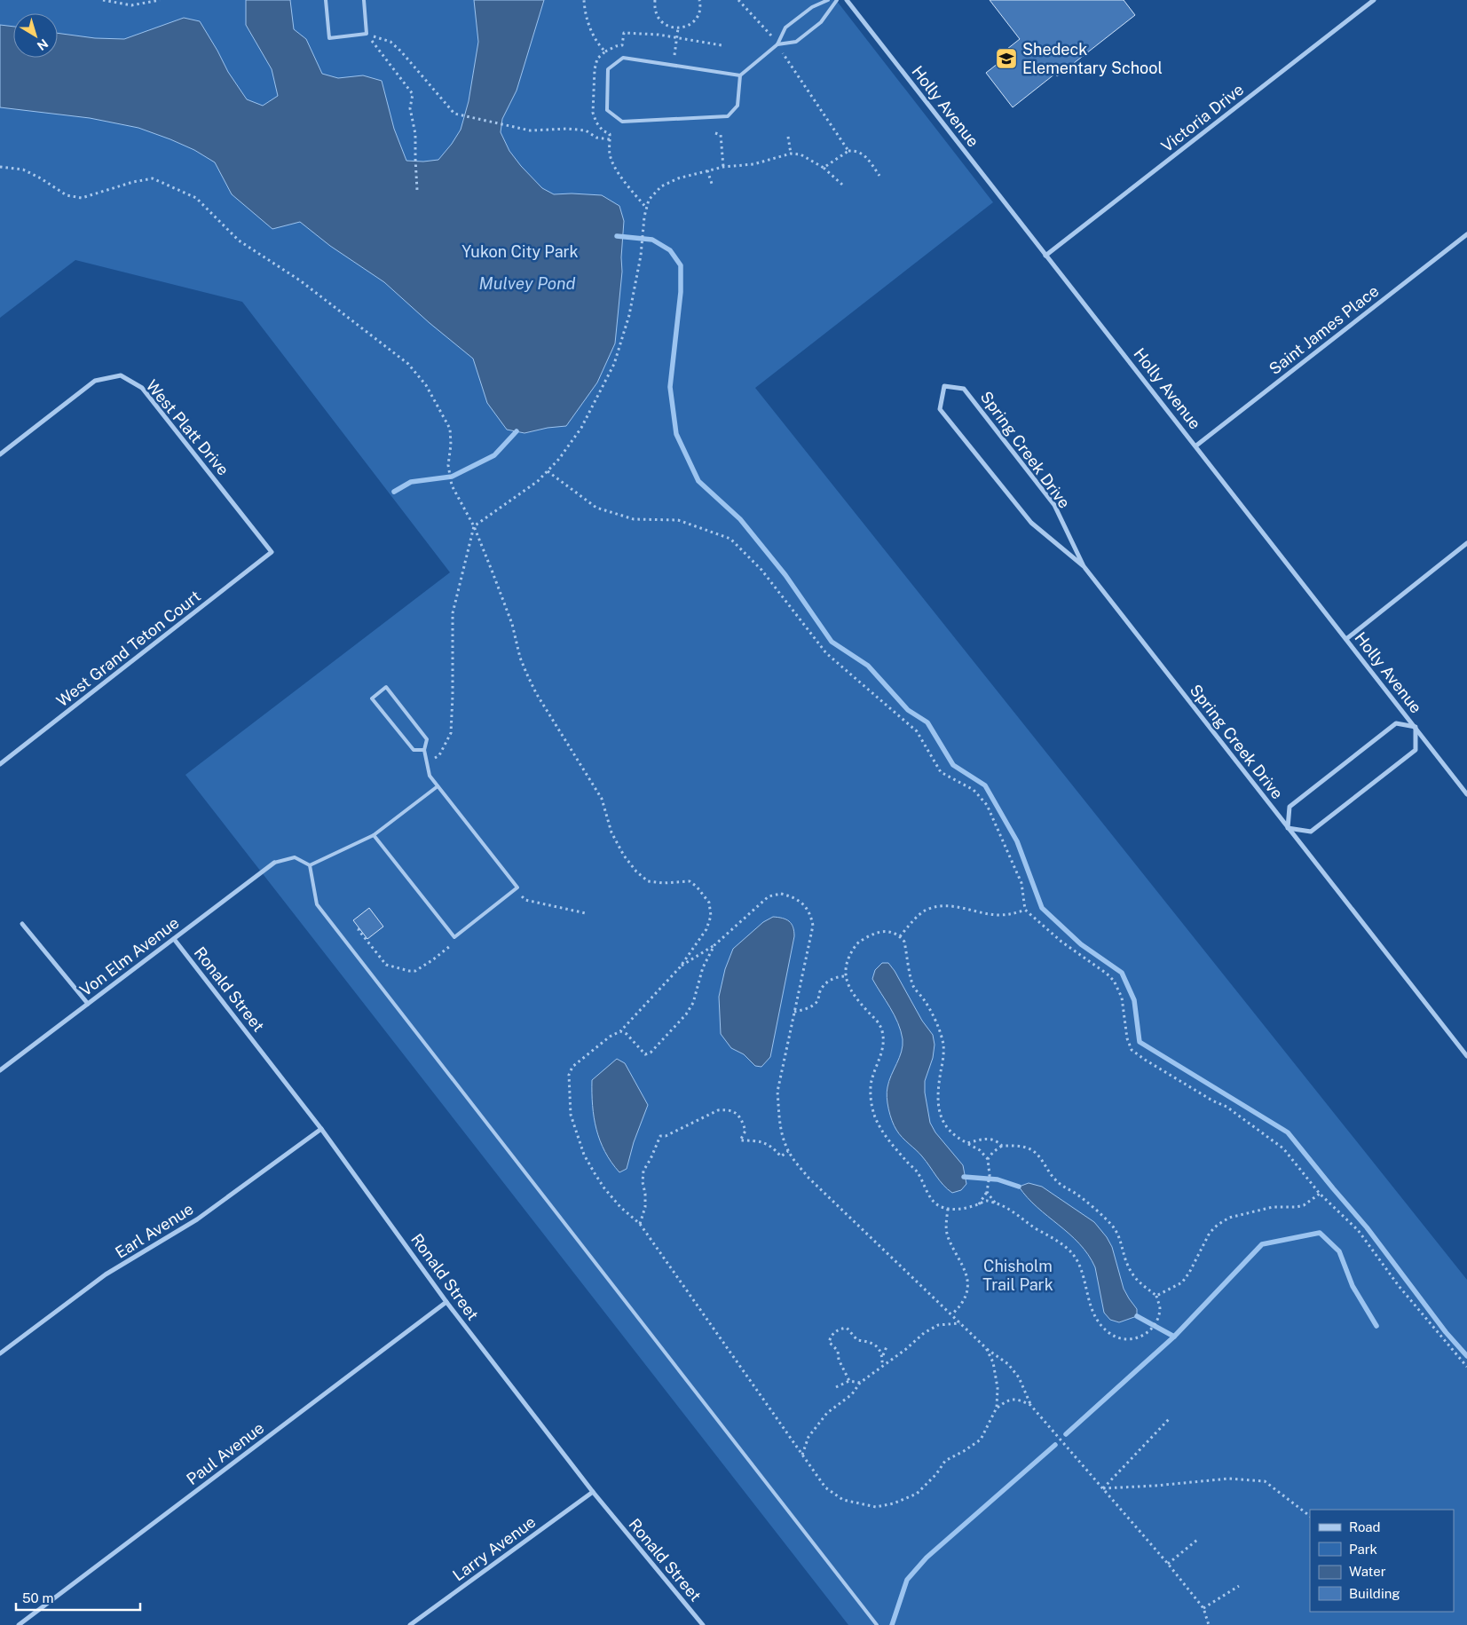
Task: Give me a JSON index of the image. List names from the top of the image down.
{
  "streets": {
    "street": [
      "Holly Avenue",
      "Victoria Drive",
      "Saint James Place",
      "West Platt Drive",
      "Spring Creek Drive",
      "West Grand Teton Court",
      "Von Elm Avenue",
      "Ronald Street",
      "Earl Avenue",
      "Paul Avenue",
      "Larry Avenue"
    ]
  },
  "crossings": [
    ["Holly Avenue", "Victoria Drive"],
    ["Holly Avenue", "Saint James Place"],
    ["Holly Avenue", "Spring Creek Drive"],
    ["West Platt Drive", "West Grand Teton Court"],
    ["Von Elm Avenue", "Ronald Street"],
    ["Ronald Street", "Earl Avenue"],
    ["Ronald Street", "Paul Avenue"],
    ["Ronald Street", "Larry Avenue"]
  ],
  "water": ["Mulvey Pond"],
  "parks": ["Yukon City Park", "Chisholm Trail Park"],
  "places": {
    "school or university": ["Shedeck Elementary School"]
  },
  "legend": [
    "Road",
    "Park",
    "Water",
    "Building"
  ],
  "scale_bar": "50 m",
  "north": "bottom right"
}
